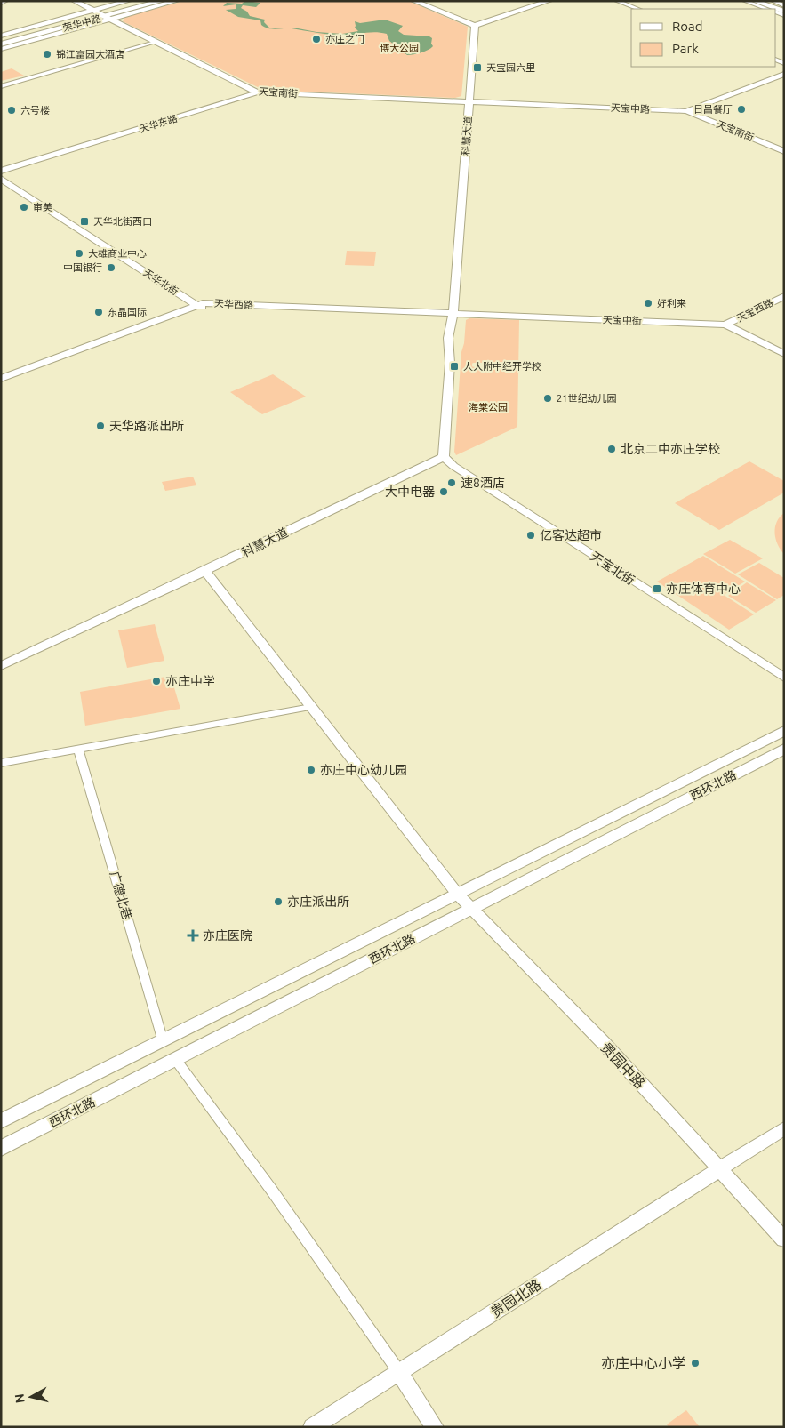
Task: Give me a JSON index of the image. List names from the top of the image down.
{
  "streets": {
    "main road": ["荣华中路", "西环北路"],
    "street": [
      "天宝南街",
      "天宝中路",
      "天华东路",
      "科慧大道",
      "天华北街",
      "天华西路",
      "天宝西路",
      "天宝中街",
      "天宝北街",
      "广德北巷",
      "贵园中路",
      "贵园北路"
    ]
  },
  "crossings": [
    ["荣华中路", "天宝南街"],
    ["天宝南街", "天宝中路"],
    ["天宝南街", "天华东路"],
    ["天宝南街", "科慧大道"],
    ["天宝中路", "科慧大道"],
    ["天华东路", "天华北街"],
    ["科慧大道", "天华西路"],
    ["科慧大道", "天宝中街"],
    ["科慧大道", "天宝北街"],
    ["科慧大道", "贵园中路"],
    ["天华北街", "天华西路"],
    ["天华西路", "天宝中街"],
    ["天宝西路", "天宝中街"],
    ["西环北路", "广德北巷"],
    ["西环北路", "贵园中路"],
    ["贵园中路", "贵园北路"]
  ],
  "parks": ["博大公园", "海棠公园"],
  "places": {
    "other": [
      "亦庄之门",
      "锦江富园大酒店",
      "日昌餐厅",
      "六号楼",
      "审美",
      "大雄商业中心",
      "中国银行",
      "好利来",
      "东晶国际",
      "21世纪幼儿园",
      "天华路派出所",
      "北京二中亦庄学校",
      "速8酒店",
      "大中电器",
      "亿客达超市",
      "亦庄中学",
      "亦庄中心幼儿园",
      "亦庄派出所",
      "亦庄中心小学"
    ],
    "transit": [
      "天宝园六里",
      "天华北街西口",
      "人大附中经开学校",
      "亦庄体育中心"
    ],
    "health": ["亦庄医院"]
  },
  "legend": ["Road", "Park"],
  "north": "left"
}
